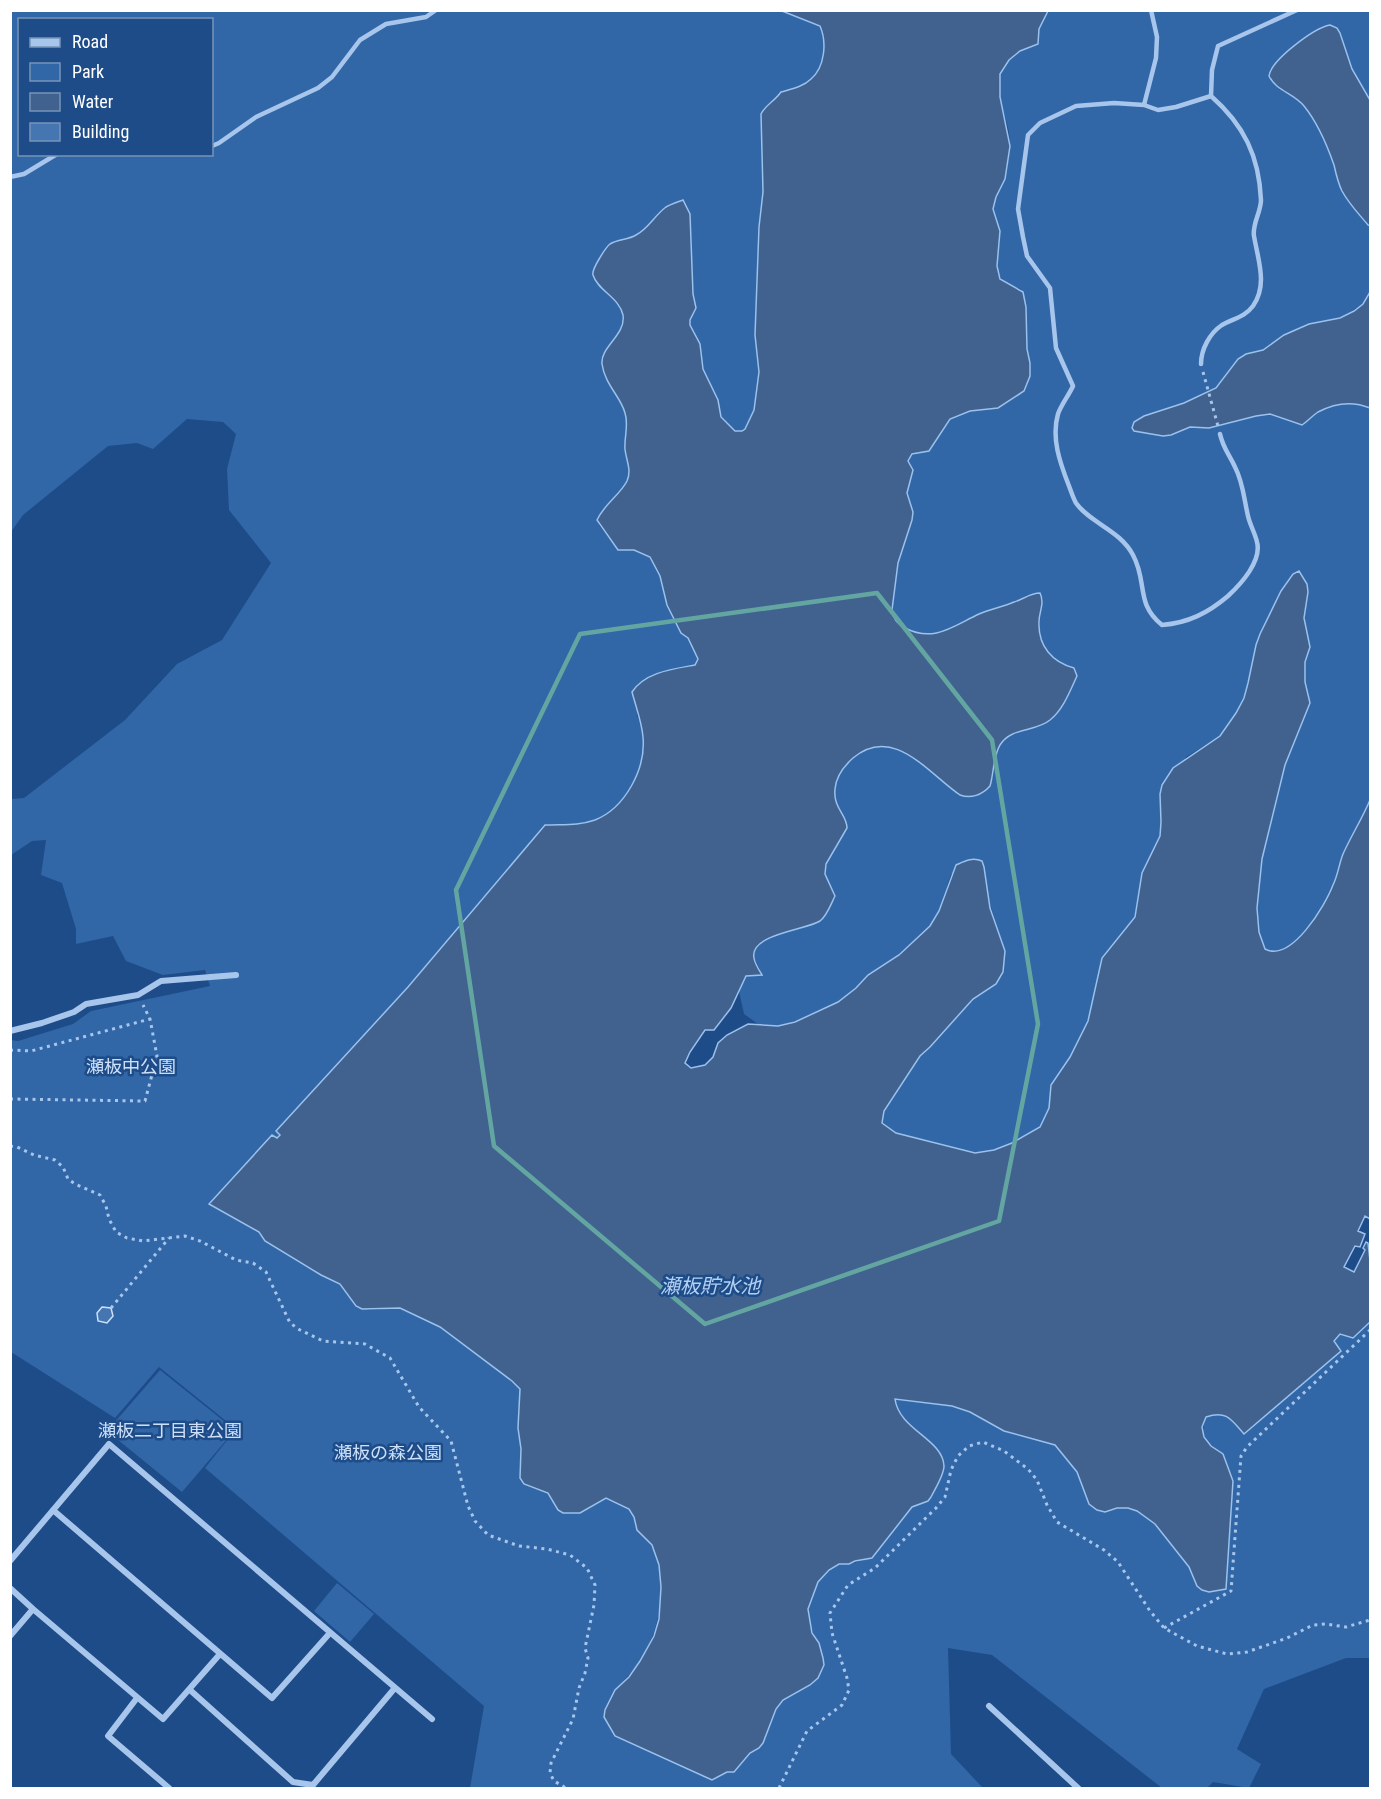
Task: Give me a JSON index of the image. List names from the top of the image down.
{
  "water": ["瀬板貯水池"],
  "parks": ["瀬板中公園", "瀬板二丁目東公園", "瀬板の森公園"],
  "legend": [
    "Road",
    "Park",
    "Water",
    "Building"
  ]
}
